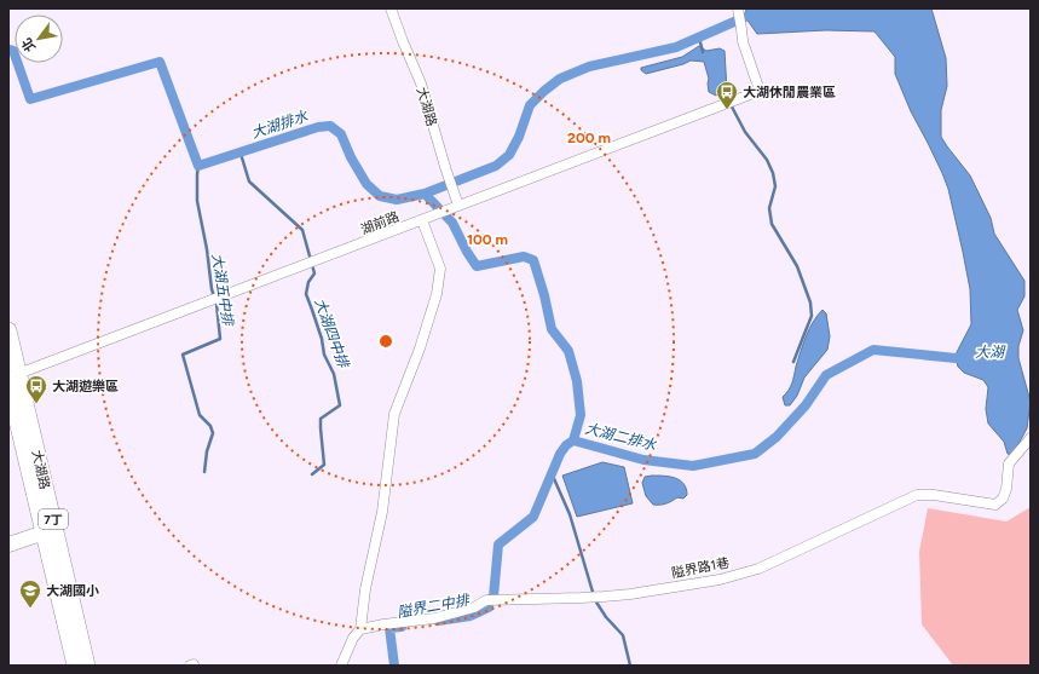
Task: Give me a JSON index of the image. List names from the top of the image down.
{
  "streets": {
    "main road": ["大湖路", "7丁"],
    "street": ["湖前路", "隘界路1巷"]
  },
  "crossings": [
    ["大湖路", "湖前路"]
  ],
  "water": [
    "大湖排水",
    "大湖五中排",
    "大湖四中排",
    "大湖",
    "大湖二排水",
    "隘界二中排"
  ],
  "places": {
    "bus stop": ["大湖休閒農業區", "大湖遊樂區"],
    "school or university": ["大湖國小"]
  },
  "north": "bottom left",
  "rings": ["200 m", "100 m"]
}
